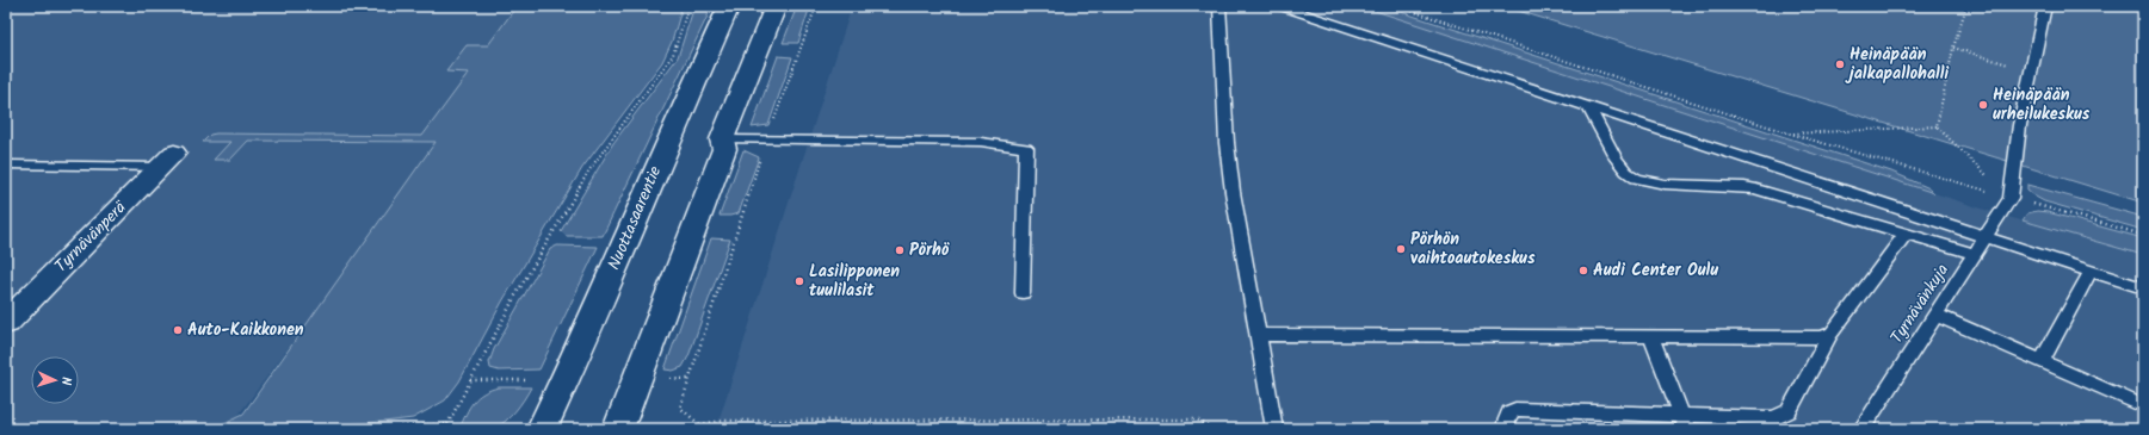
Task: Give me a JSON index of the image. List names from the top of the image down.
{
  "streets": {
    "main road": ["Nuottasaarentie", "Tyrnävänperä"],
    "lane": ["Tyrnävänkuja"]
  },
  "places": [
    "Heinäpään jalkapallohalli",
    "Heinäpään urheilukeskus",
    "Pörhön vaihtoautokeskus",
    "Pörhö",
    "Audi Center Oulu",
    "Lasilipponen tuulilasit",
    "Auto-Kaikkonen"
  ],
  "north": "right"
}
